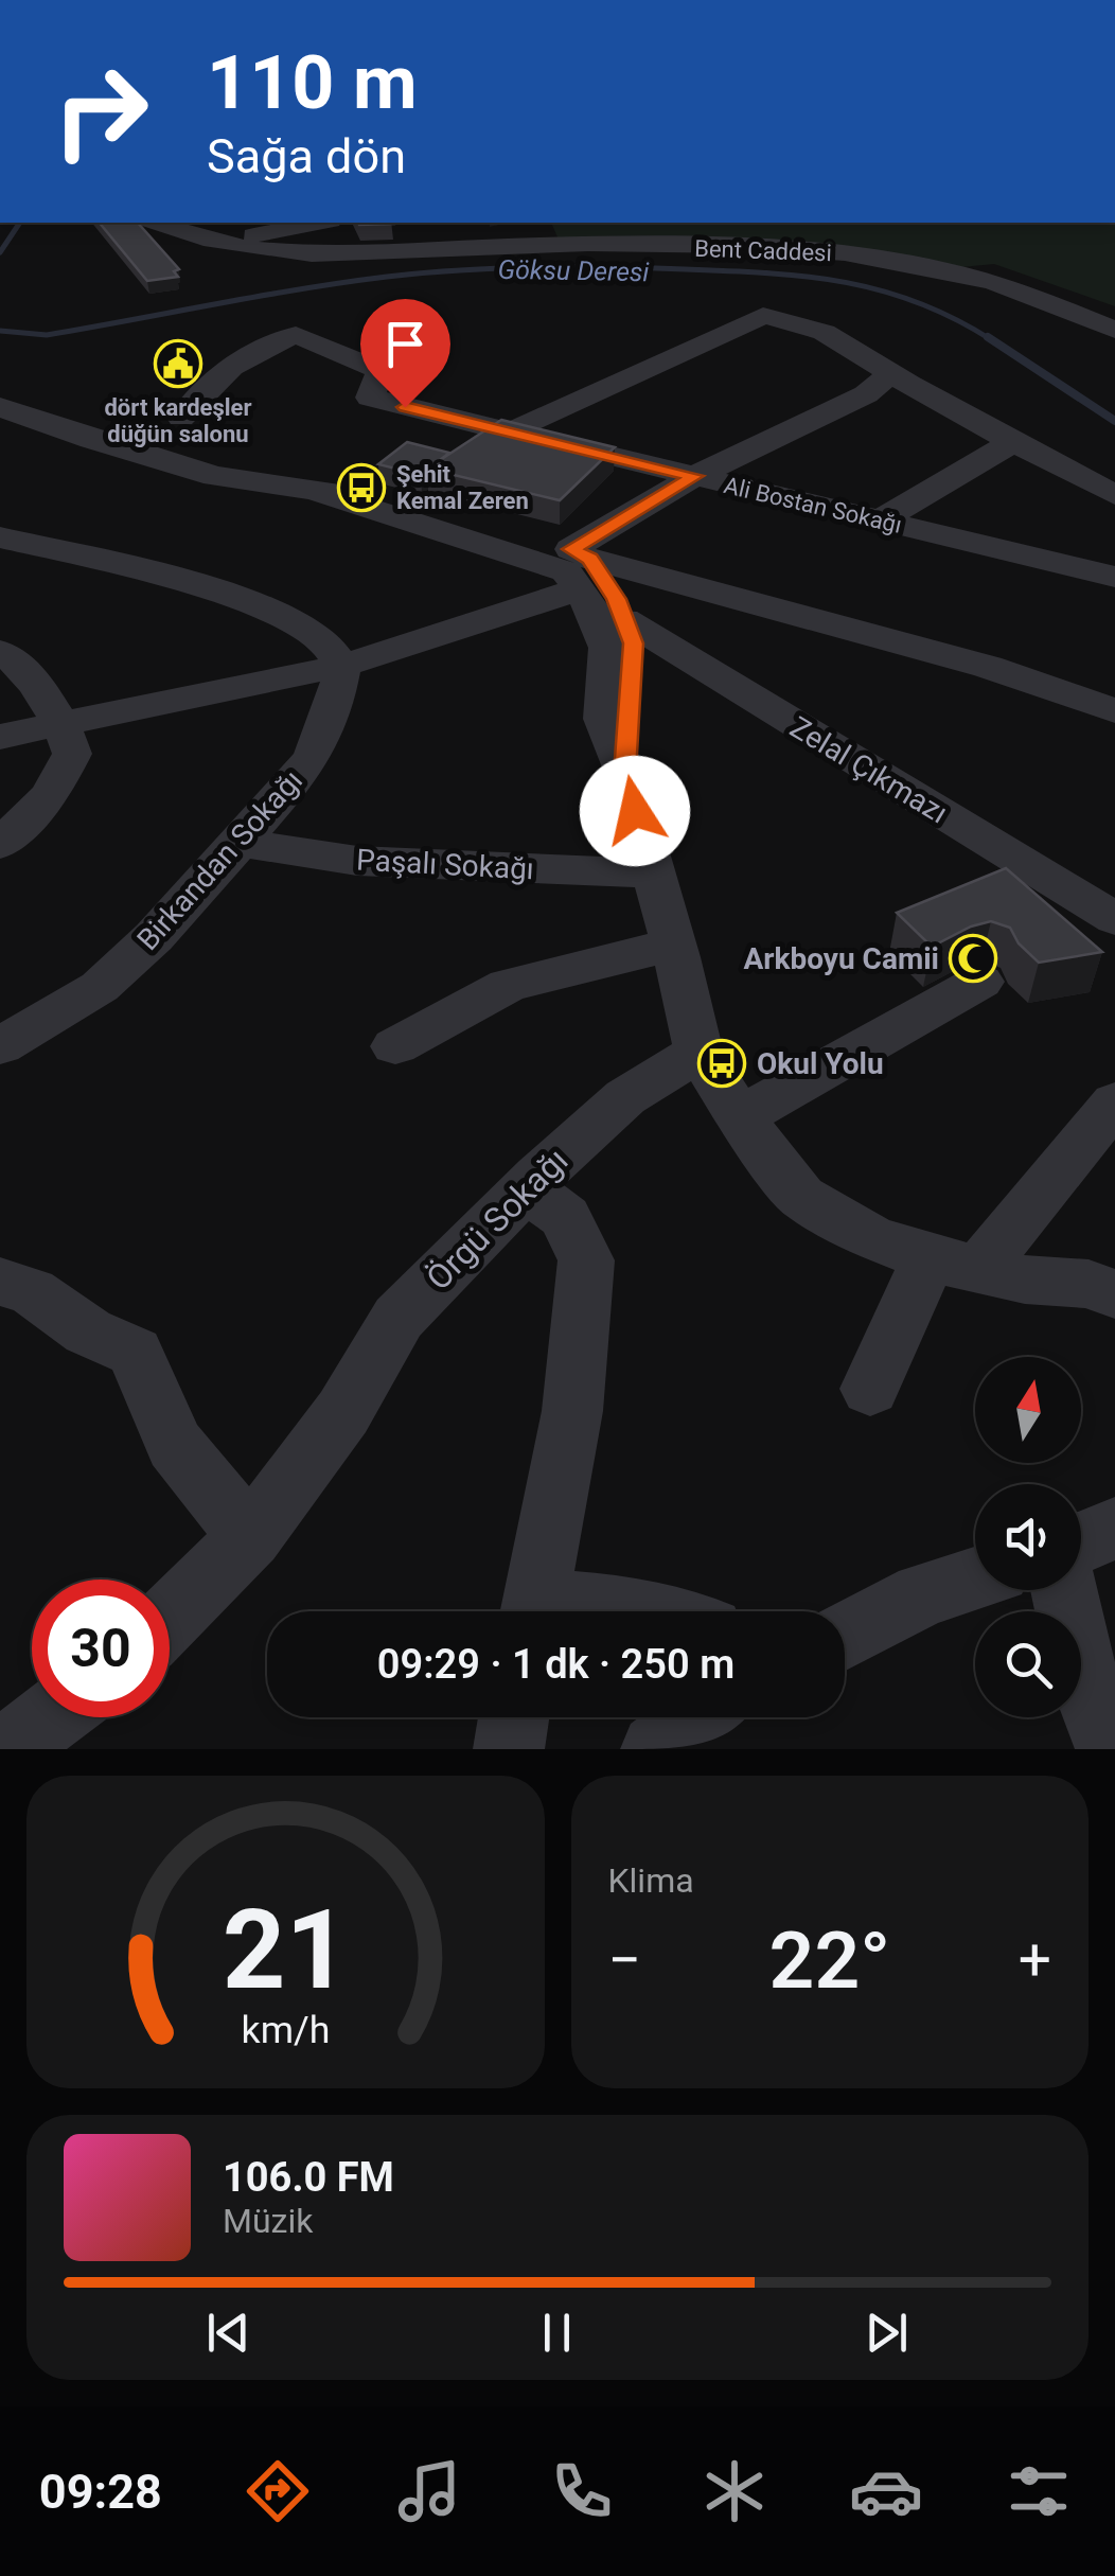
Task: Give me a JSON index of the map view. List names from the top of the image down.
{
  "streets": {
    "street": [
      "Bent Caddesi",
      "Ali Bostan Sokağı",
      "Zelal Çıkmazı",
      "Birkandan Sokağı",
      "Paşalı Sokağı",
      "Örgü Sokağı"
    ]
  },
  "crossings": [
    ["Birkandan Sokağı", "Paşalı Sokağı"]
  ],
  "water": ["Göksu Deresi"],
  "places": {
    "public building": ["dört kardeşler düğün salonu"],
    "bus stop": ["Şehit Kemal Zeren", "Okul Yolu"],
    "mosque": ["Arkboyu Camii"]
  },
  "north": "top",
  "page": {
    "turn": ["110 m", "Sağa dön"],
    "limit": "30",
    "trip": "09:29 · 1 dk · 250 m",
    "tile": "Klima",
    "heat": ["−", "22°", "+"],
    "song": ["106.0 FM", "Müzik"],
    "tabs": "09:28",
    "gauge": ["21", "km/h"]
  }
}
